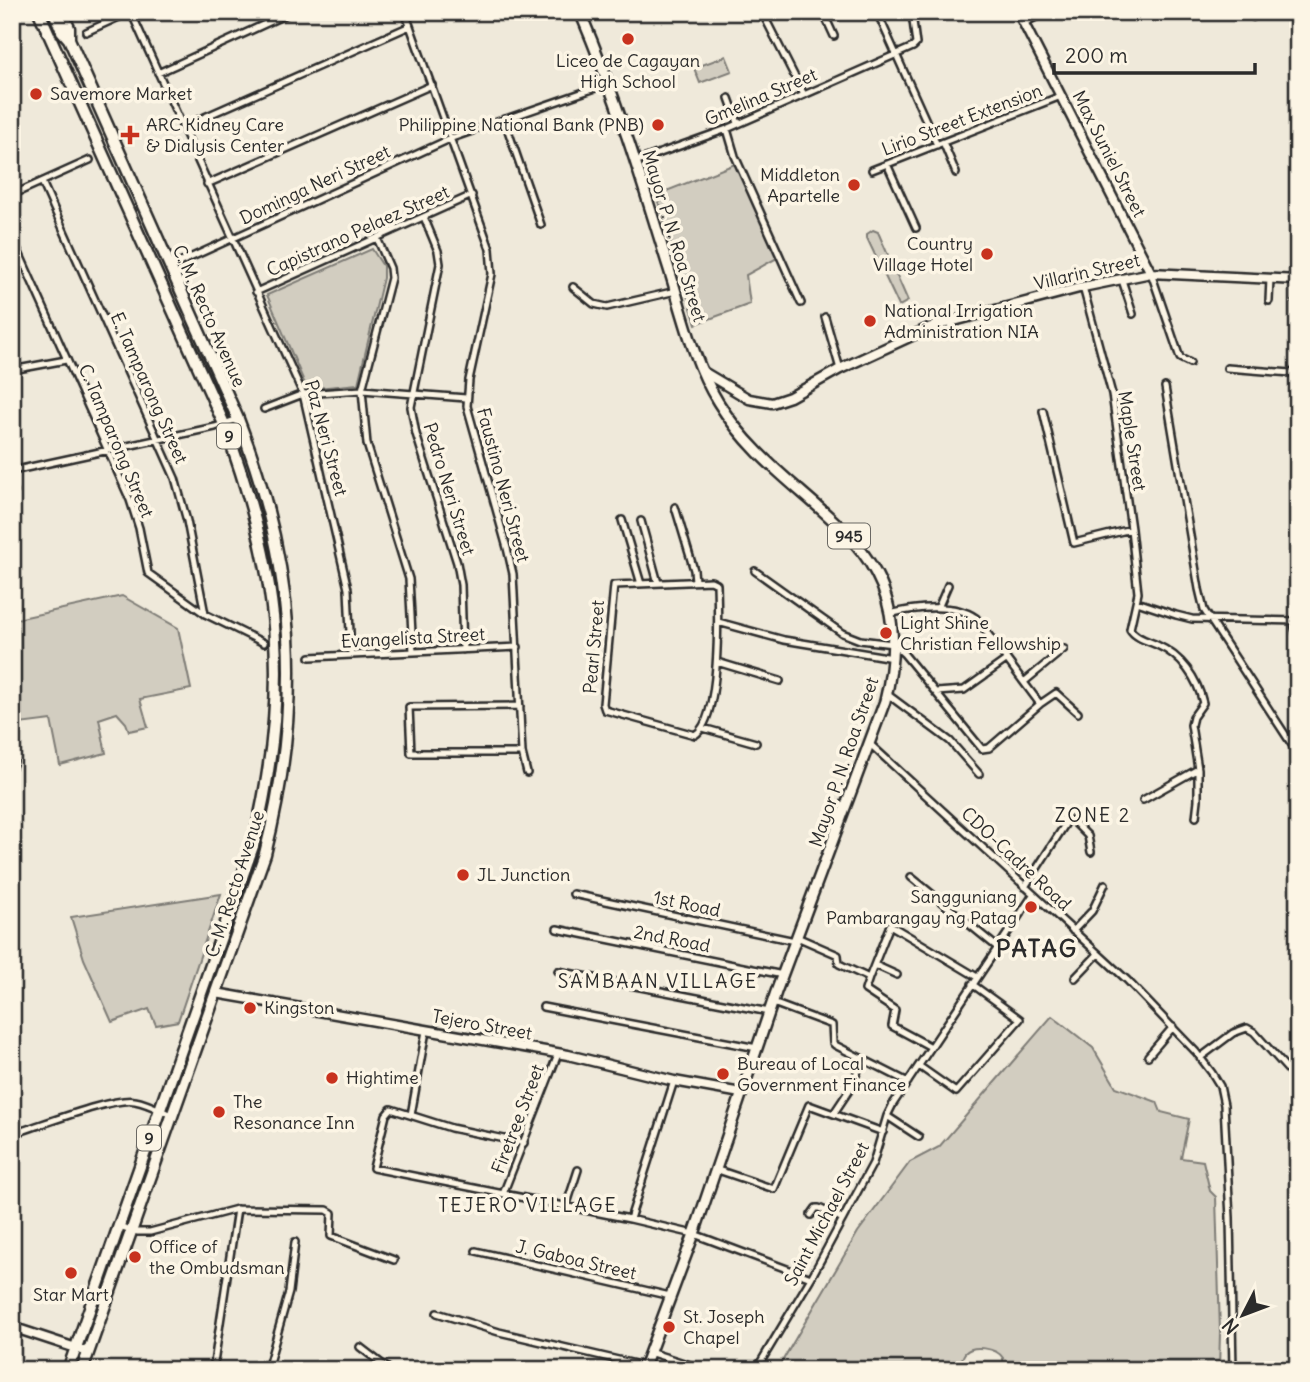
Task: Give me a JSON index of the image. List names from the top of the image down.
{
  "streets": {
    "highway": ["C. M. Recto Avenue", "9"],
    "main road": [
      "Max Suniel Street",
      "Mayor P. N. Roa Street",
      "Villarin Street",
      "945",
      "Tejero Street"
    ],
    "street": [
      "Gmelina Street",
      "Lirio Street Extension",
      "Dominga Neri Street",
      "Capistrano Pelaez Street",
      "E. Tamparong Street",
      "Paz Neri Street",
      "C. Tamparong Street",
      "Maple Street",
      "Faustino Neri Street",
      "Pedro Neri Street",
      "Evangelista Street",
      "Pearl Street",
      "CDO-Cadre Road",
      "1st Road",
      "2nd Road",
      "Firetree Street",
      "Saint Michael Street",
      "J. Gaboa Street"
    ]
  },
  "crossings": [
    ["Gmelina Street", "Mayor P. N. Roa Street"],
    ["Lirio Street Extension", "Max Suniel Street"],
    ["Max Suniel Street", "Villarin Street"],
    ["Dominga Neri Street", "C. M. Recto Avenue"],
    ["Dominga Neri Street", "Paz Neri Street"],
    ["Dominga Neri Street", "Faustino Neri Street"],
    ["Capistrano Pelaez Street", "Paz Neri Street"],
    ["Capistrano Pelaez Street", "Faustino Neri Street"],
    ["Capistrano Pelaez Street", "Pedro Neri Street"],
    ["Mayor P. N. Roa Street", "Villarin Street"],
    ["Mayor P. N. Roa Street", "CDO-Cadre Road"],
    ["Mayor P. N. Roa Street", "1st Road"],
    ["Mayor P. N. Roa Street", "2nd Road"],
    ["Mayor P. N. Roa Street", "Tejero Street"],
    ["Mayor P. N. Roa Street", "J. Gaboa Street"],
    ["Villarin Street", "Maple Street"],
    ["C. M. Recto Avenue", "Tejero Street"],
    ["E. Tamparong Street", "C. Tamparong Street"],
    ["Paz Neri Street", "Evangelista Street"],
    ["Faustino Neri Street", "Evangelista Street"],
    ["Pedro Neri Street", "Evangelista Street"],
    ["CDO-Cadre Road", "Saint Michael Street"],
    ["Tejero Street", "Firetree Street"]
  ],
  "districts": [
    "ZONE 2",
    "PATAG",
    "SAMBAAN VILLAGE",
    "TEJERO VILLAGE"
  ],
  "places": {
    "other": [
      "Liceo de Cagayan High School",
      "Savemore Market",
      "Philippine National Bank (PNB)",
      "Middleton Apartelle",
      "Country Village Hotel",
      "National Irrigation Administration NIA",
      "Light Shine Christian Fellowship",
      "JL Junction",
      "Sangguniang Pambarangay ng Patag",
      "Kingston",
      "Bureau of Local Government Finance",
      "Hightime",
      "The Resonance Inn",
      "Office of the Ombudsman",
      "Star Mart",
      "St. Joseph Chapel"
    ],
    "health": ["ARC Kidney Care & Dialysis Center"]
  },
  "scale_bar": "200 m",
  "north": "bottom left"
}
